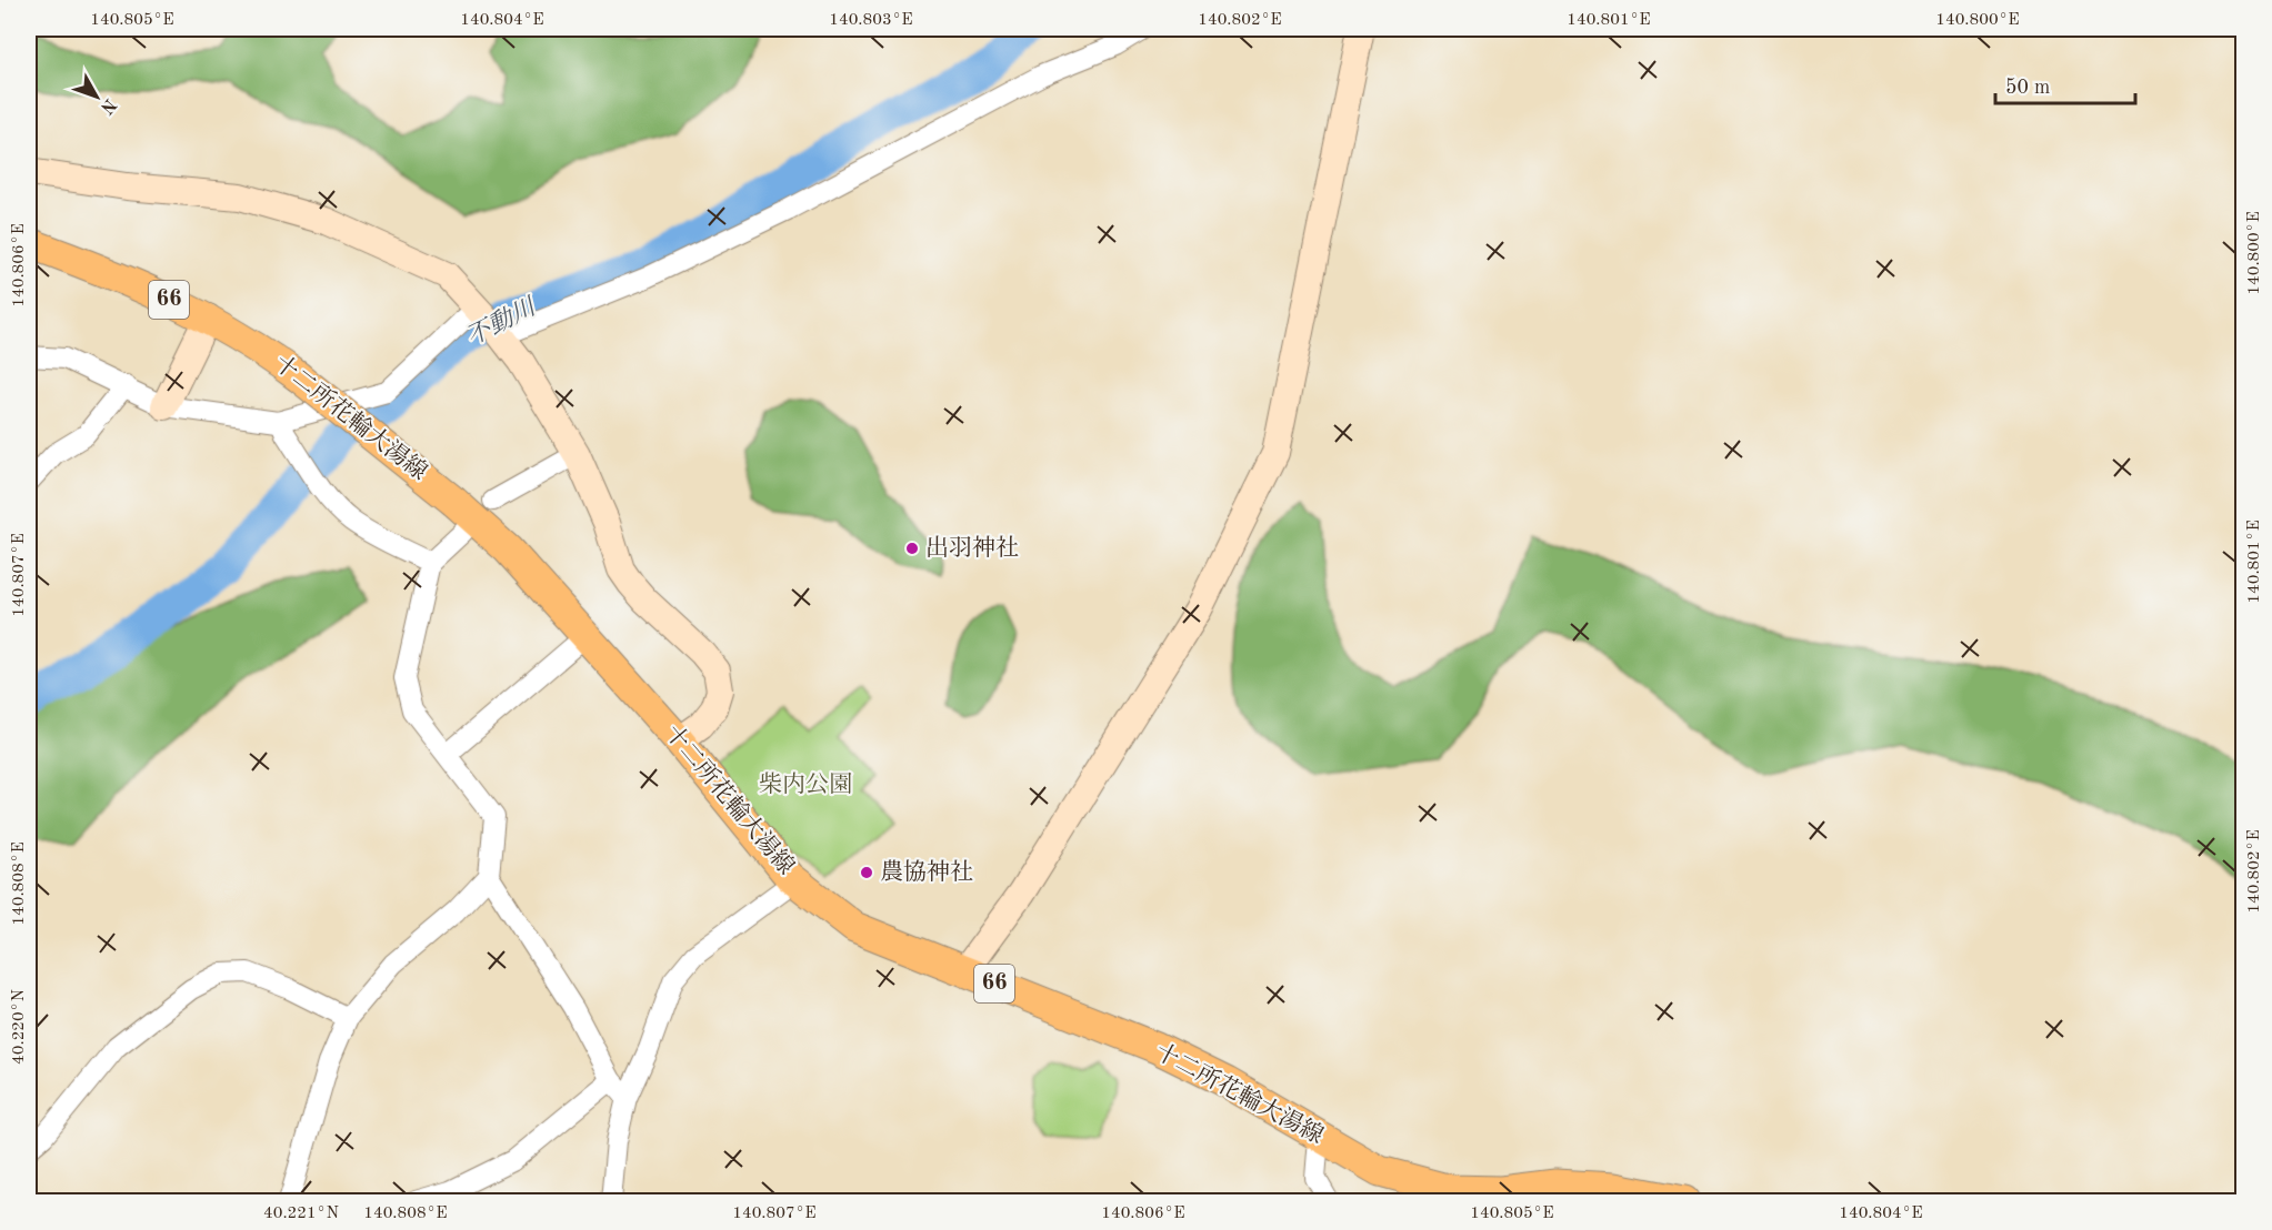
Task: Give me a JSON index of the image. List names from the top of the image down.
{
  "streets": {
    "main road": ["66", "十二所花輪大湯線"]
  },
  "water": ["不動川"],
  "parks": ["柴内公園"],
  "places": ["出羽神社", "農協神社"],
  "scale_bar": "50 m",
  "north": "bottom right",
  "coordinates": [
    "140.805°E",
    "140.804°E",
    "140.803°E",
    "140.802°E",
    "140.801°E",
    "140.800°E",
    "140.806°E",
    "140.807°E",
    "140.808°E",
    "40.220°N",
    "40.221°N"
  ]
}
